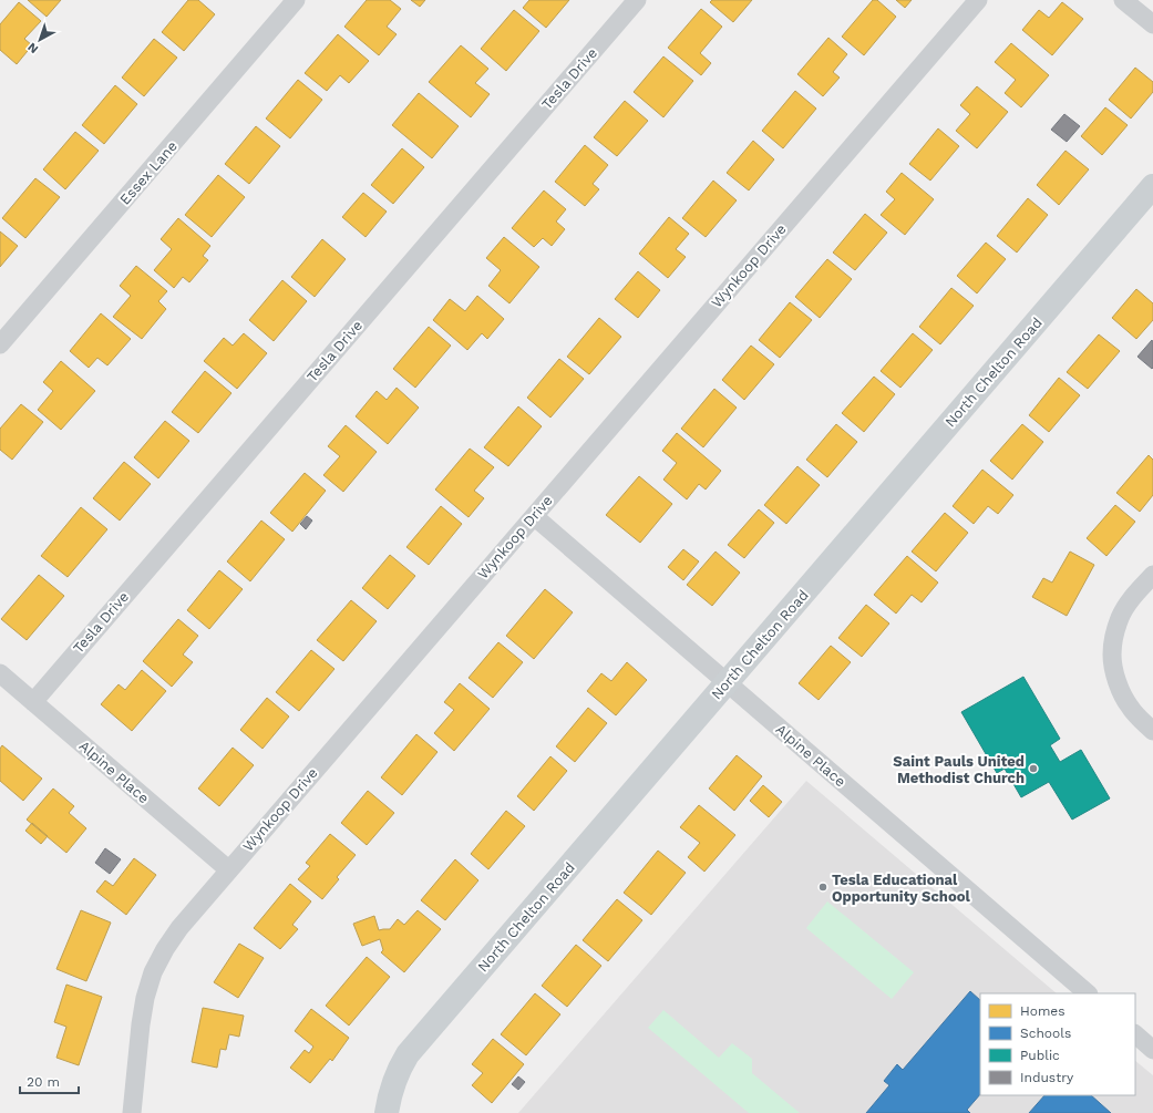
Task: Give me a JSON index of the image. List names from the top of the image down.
{
  "streets": {
    "main road": ["North Chelton Road"],
    "street": [
      "Tesla Drive",
      "Essex Lane",
      "Wynkoop Drive",
      "Alpine Place"
    ]
  },
  "crossings": [
    ["Tesla Drive", "Alpine Place"],
    ["Wynkoop Drive", "Alpine Place"],
    ["North Chelton Road", "Alpine Place"]
  ],
  "places": ["Saint Pauls United Methodist Church", "Tesla Educational Opportunity School"],
  "legend": [
    "Homes",
    "Schools",
    "Public",
    "Industry"
  ],
  "scale_bar": "20 m",
  "north": "bottom left"
}
